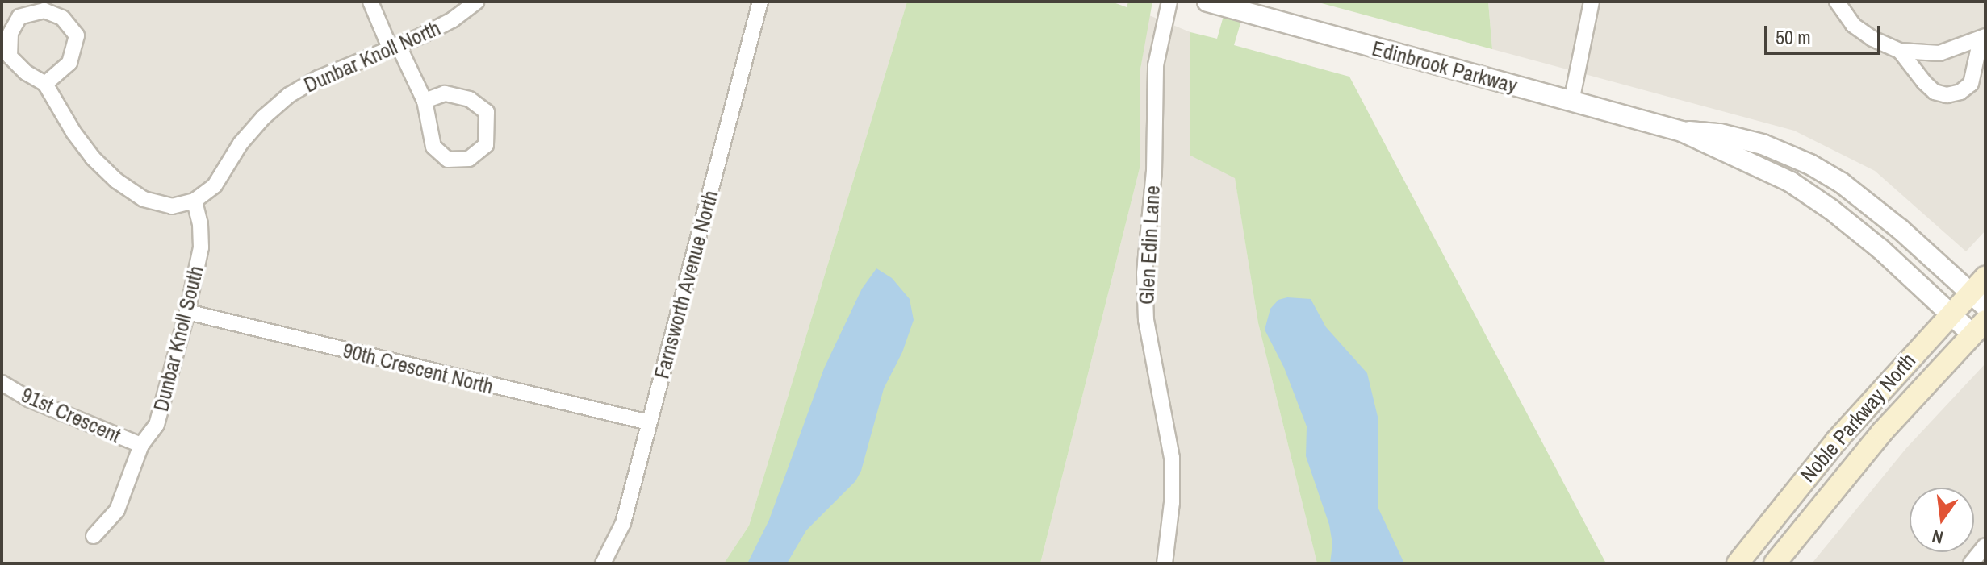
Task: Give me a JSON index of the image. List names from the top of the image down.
{
  "streets": {
    "main road": ["Noble Parkway North"],
    "street": [
      "Dunbar Knoll North",
      "Edinbrook Parkway",
      "Glen Edin Lane",
      "Farnsworth Avenue North",
      "Dunbar Knoll South",
      "90th Crescent North",
      "91st Crescent"
    ]
  },
  "crossings": [
    ["Dunbar Knoll North", "Dunbar Knoll South"],
    ["Edinbrook Parkway", "Noble Parkway North"],
    ["Farnsworth Avenue North", "90th Crescent North"],
    ["Dunbar Knoll South", "90th Crescent North"],
    ["Dunbar Knoll South", "91st Crescent"]
  ],
  "scale_bar": "50 m",
  "north": "bottom"
}
